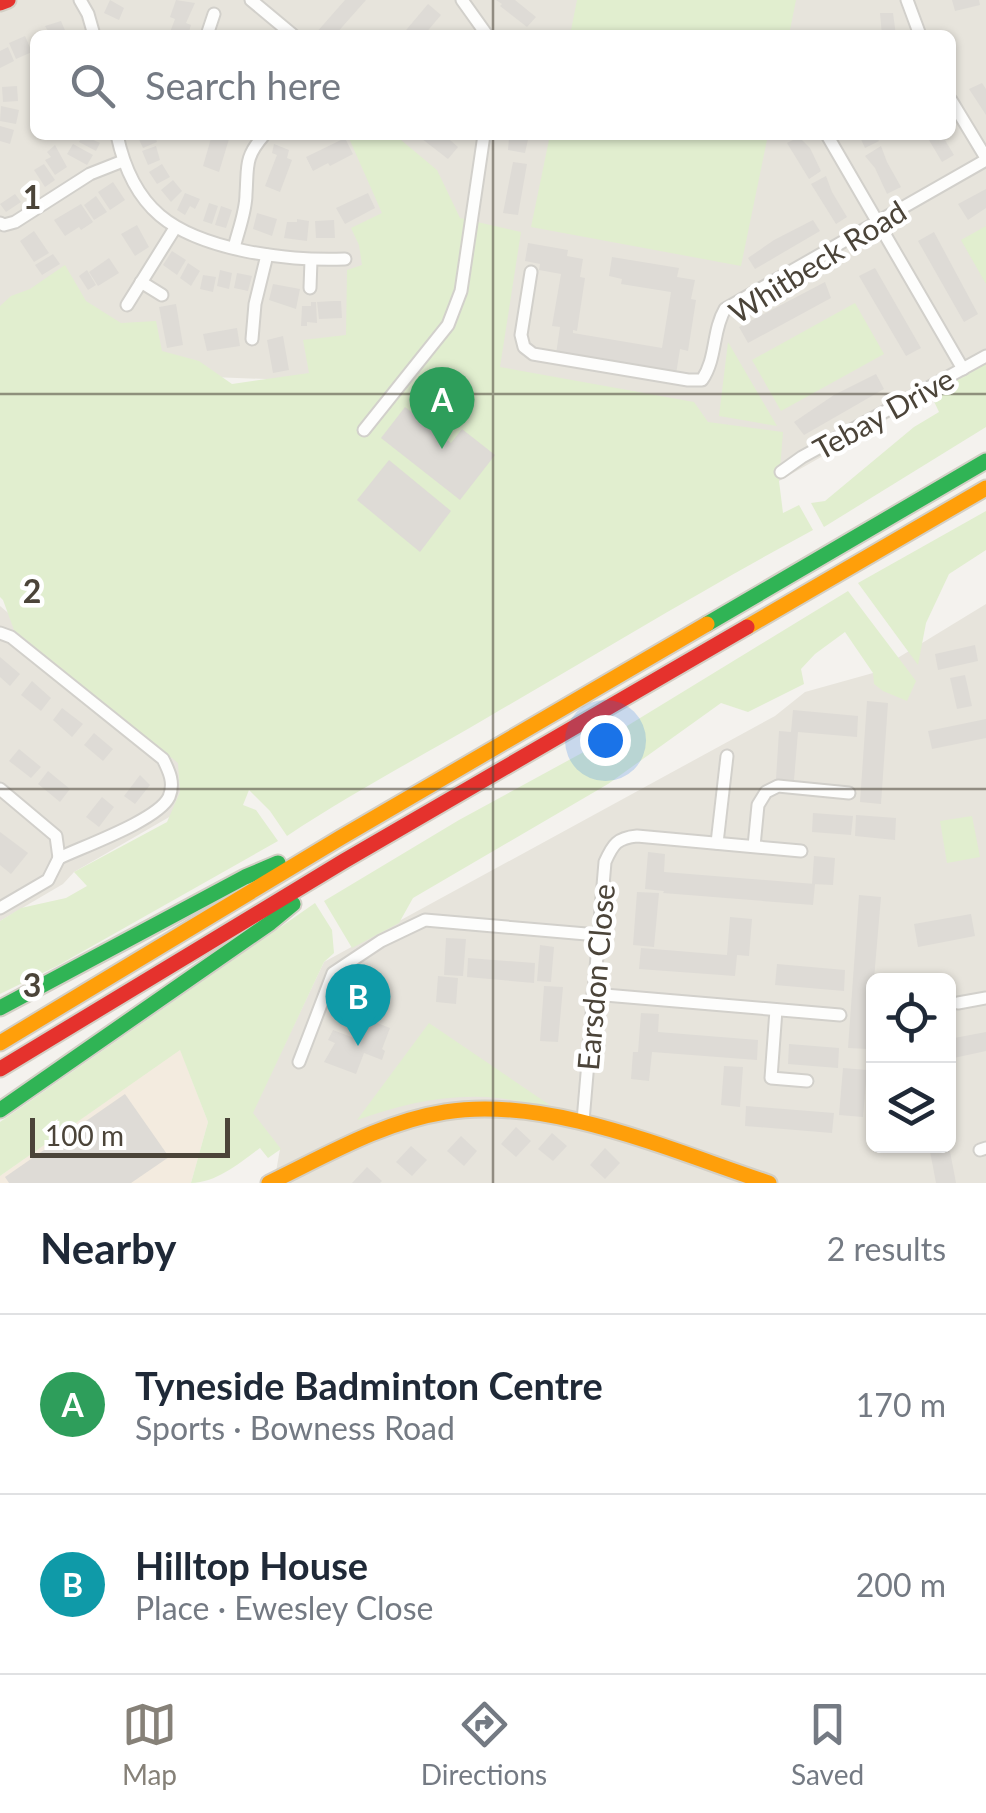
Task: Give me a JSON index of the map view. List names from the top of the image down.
{
  "streets": {
    "street": ["Whitbeck Road", "Tebay Drive", "Earsdon Close"]
  },
  "scale_bar": "100 m",
  "page": {
    "search": "Search here",
    "pins": ["A", "B"],
    "scale": "100 m",
    "heading": ["Nearby", "2 results"],
    "list": [
      {
        "mark": "A",
        "name": "Tyneside Badminton Centre",
        "note": "Sports · Bowness Road",
        "value": "170 m"
      },
      {
        "mark": "B",
        "name": "Hilltop House",
        "note": "Place · Ewesley Close",
        "value": "200 m"
      }
    ],
    "nav": ["Map", "Directions", "Saved"]
  },
  "grid": {
    "rows": ["1", "2", "3"]
  }
}
